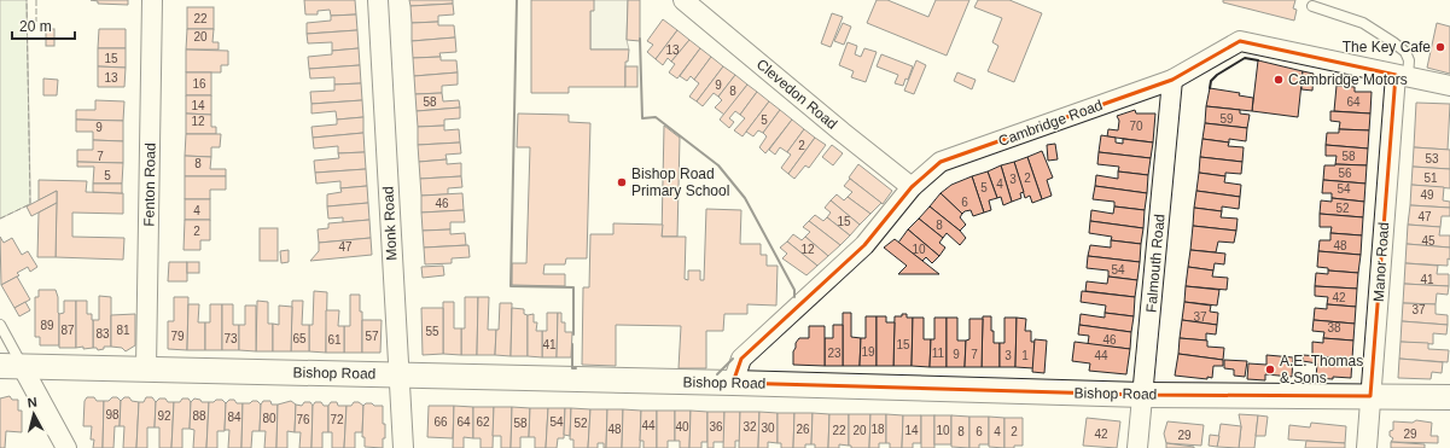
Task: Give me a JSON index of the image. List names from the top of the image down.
{
  "streets": {
    "street": [
      "Clevedon Road",
      "Cambridge Road",
      "Fenton Road",
      "Monk Road",
      "Manor Road",
      "Falmouth Road",
      "Bishop Road"
    ]
  },
  "crossings": [
    ["Clevedon Road", "Cambridge Road"],
    ["Cambridge Road", "Manor Road"],
    ["Cambridge Road", "Falmouth Road"],
    ["Cambridge Road", "Bishop Road"],
    ["Fenton Road", "Bishop Road"],
    ["Monk Road", "Bishop Road"],
    ["Manor Road", "Bishop Road"],
    ["Falmouth Road", "Bishop Road"]
  ],
  "places": [
    "The Key Cafe",
    "Cambridge Motors",
    "Bishop Road Primary School",
    "A.E. Thomas & Sons"
  ],
  "house_numbers": [
    "22",
    "20",
    "13",
    "15",
    "13",
    "16",
    "9",
    "8",
    "58",
    "64",
    "14",
    "59",
    "5",
    "12",
    "70",
    "9",
    "2",
    "7",
    "58",
    "53",
    "8",
    "56",
    "5",
    "2",
    "51",
    "3",
    "4",
    "5",
    "54",
    "49",
    "6",
    "46",
    "52",
    "4",
    "47",
    "15",
    "8",
    "2",
    "45",
    "48",
    "47",
    "12",
    "10",
    "54",
    "41",
    "42",
    "37",
    "37",
    "89",
    "38",
    "87",
    "81",
    "55",
    "83",
    "79",
    "57",
    "73",
    "65",
    "61",
    "46",
    "41",
    "15",
    "19",
    "23",
    "11",
    "9",
    "7",
    "3",
    "1",
    "44",
    "98",
    "92",
    "88",
    "84",
    "80",
    "76",
    "72",
    "66",
    "64",
    "62",
    "54",
    "58",
    "52",
    "44",
    "40",
    "36",
    "32",
    "30",
    "48",
    "26",
    "18",
    "22",
    "20",
    "14",
    "10",
    "8",
    "6",
    "4",
    "2",
    "42",
    "29",
    "29"
  ],
  "scale_bar": "20 m",
  "north": "top"
}
